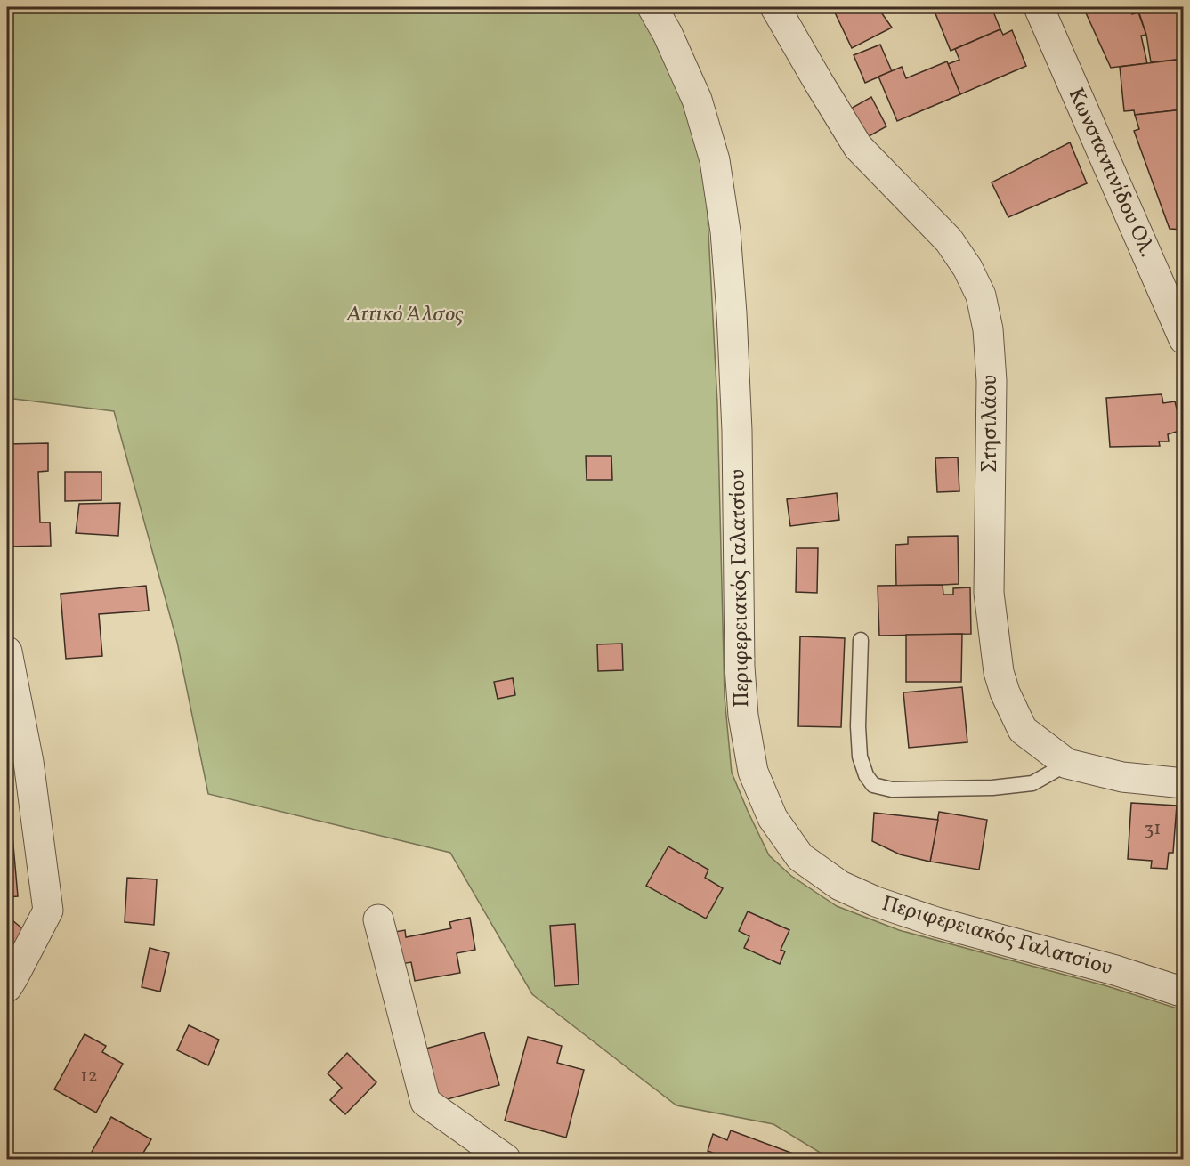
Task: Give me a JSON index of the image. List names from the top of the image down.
{
  "streets": {
    "street": ["Κωνσταντινίδου Ολ.", "Στησιλάου", "Περιφερειακός Γαλατσίου"]
  },
  "parks": ["Αττικό Άλσος"],
  "house_numbers": ["31", "12"]
}
